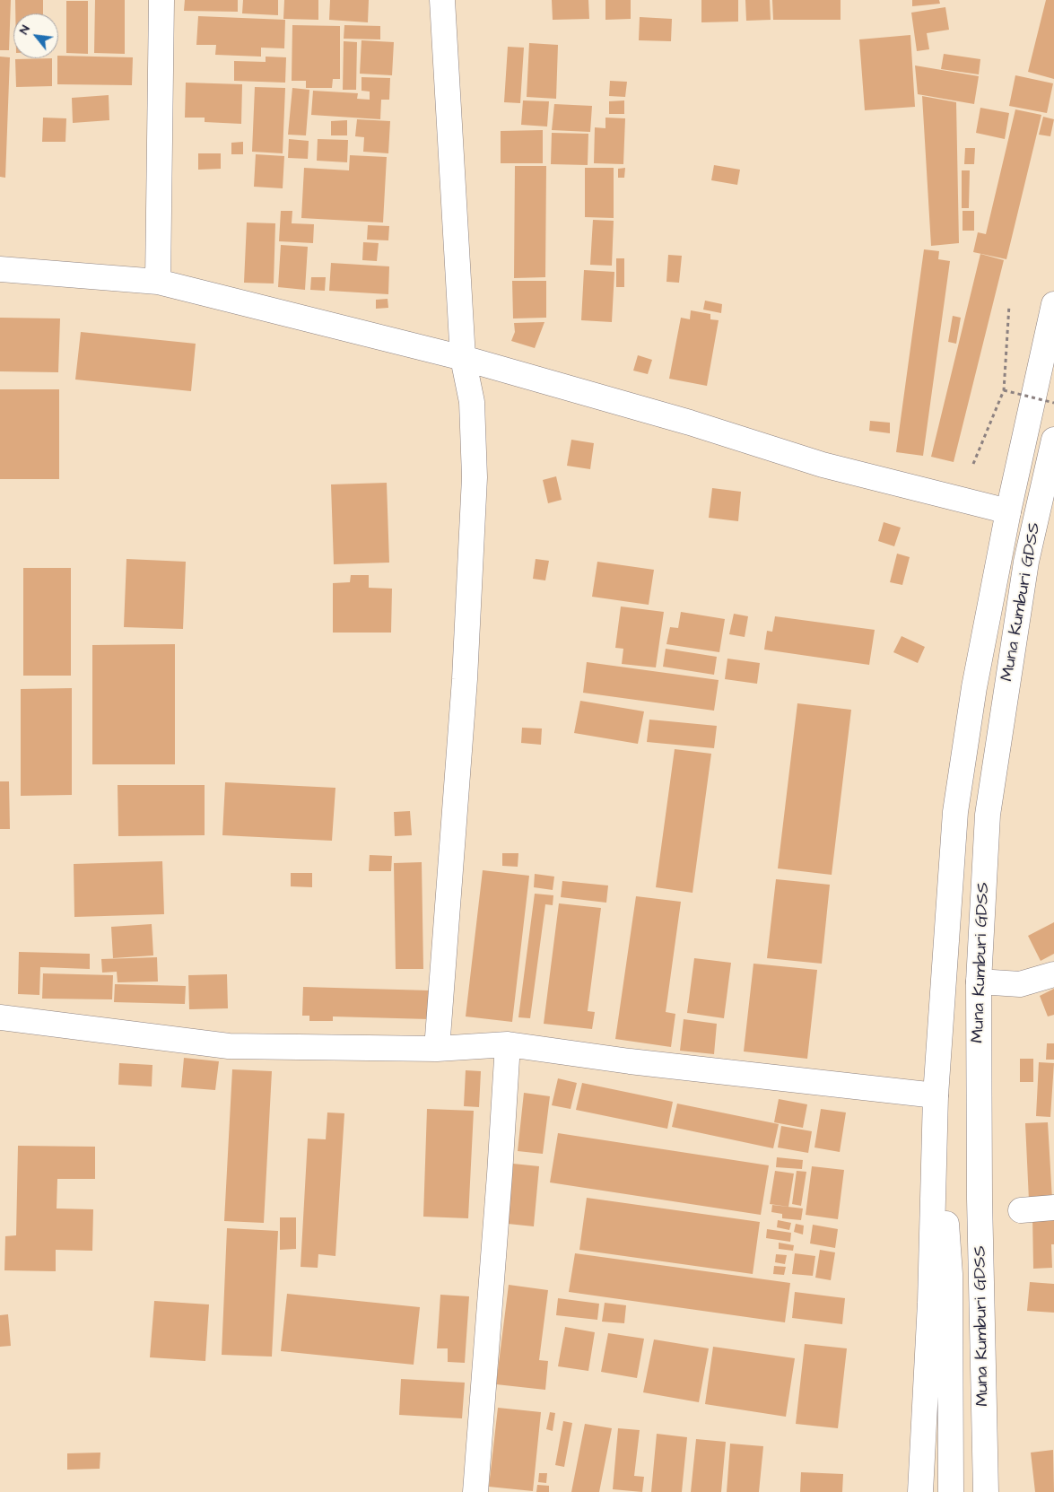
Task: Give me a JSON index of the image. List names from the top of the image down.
{
  "streets": {
    "main road": ["Muna Kumburi GDSS"]
  },
  "north": "top left"
}
